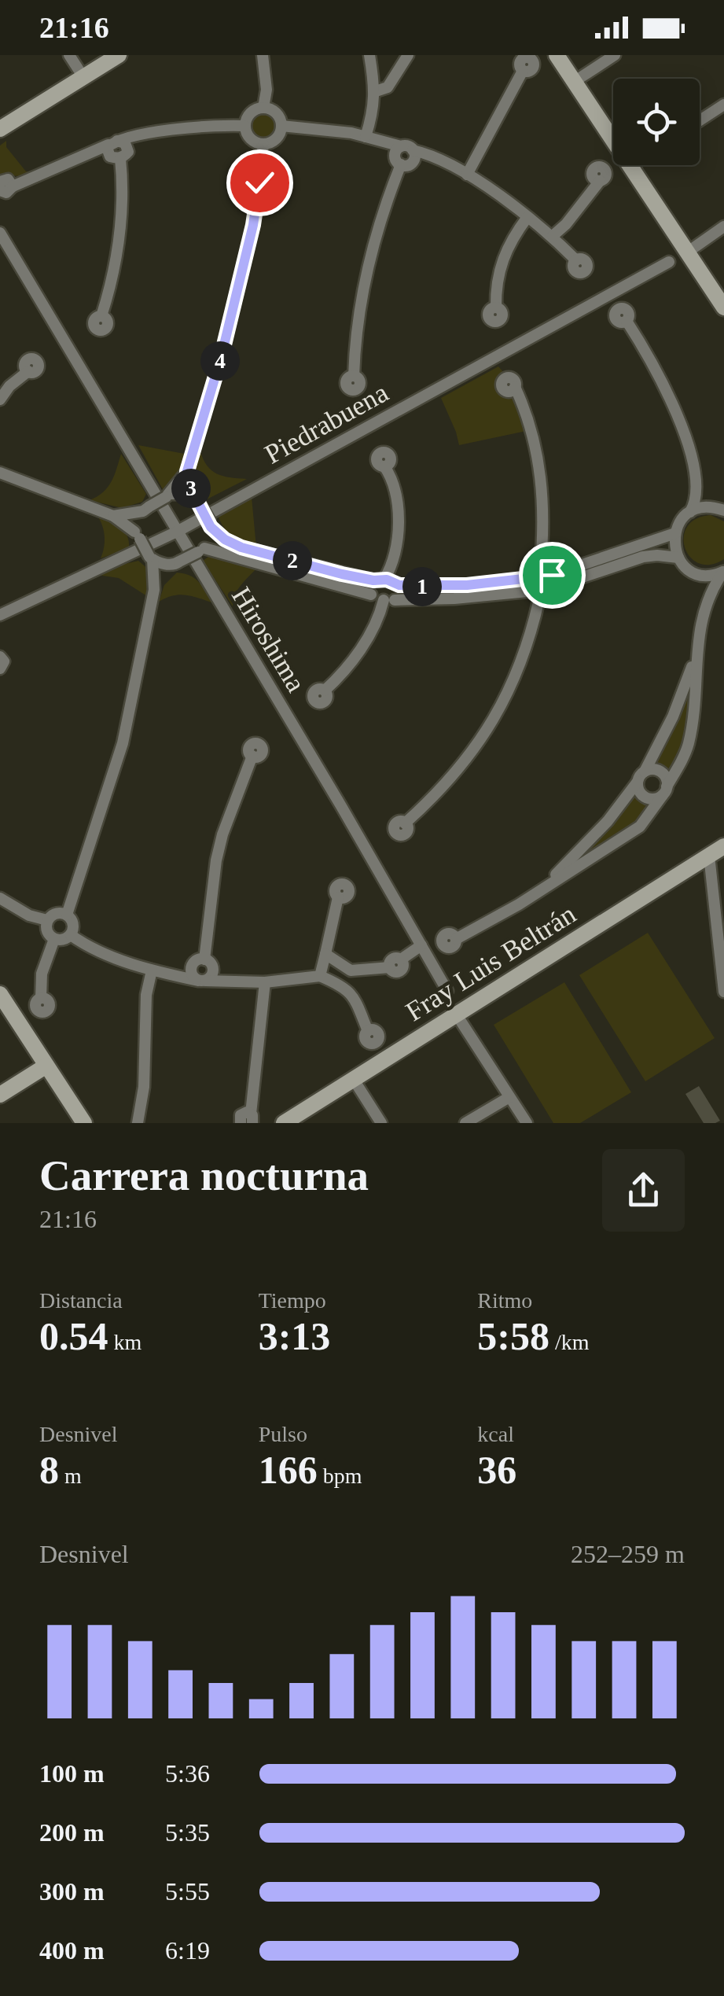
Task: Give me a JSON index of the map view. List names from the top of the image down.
{
  "streets": {
    "street": ["Piedrabuena", "Hiroshima", "Fray Luis Beltrán"]
  },
  "crossings": [
    ["Piedrabuena", "Hiroshima"]
  ],
  "page": {
    "status": "21:16",
    "pins": [
      "4",
      "3",
      "2",
      "1"
    ],
    "heading": ["Carrera nocturna", "21:16"],
    "stats": [
      ["Distancia", "0.54 km"],
      ["Tiempo", "3:13"],
      ["Ritmo", "5:58 /km"],
      ["Desnivel", "8 m"],
      ["Pulso", "166 bpm"],
      ["kcal", "36"]
    ],
    "chart": ["Desnivel", "252–259 m"],
    "list": [
      {
        "name": "100 m",
        "note": "5:36"
      },
      {
        "name": "200 m",
        "note": "5:35"
      },
      {
        "name": "300 m",
        "note": "5:55"
      },
      {
        "name": "400 m",
        "note": "6:19"
      }
    ]
  }
}
